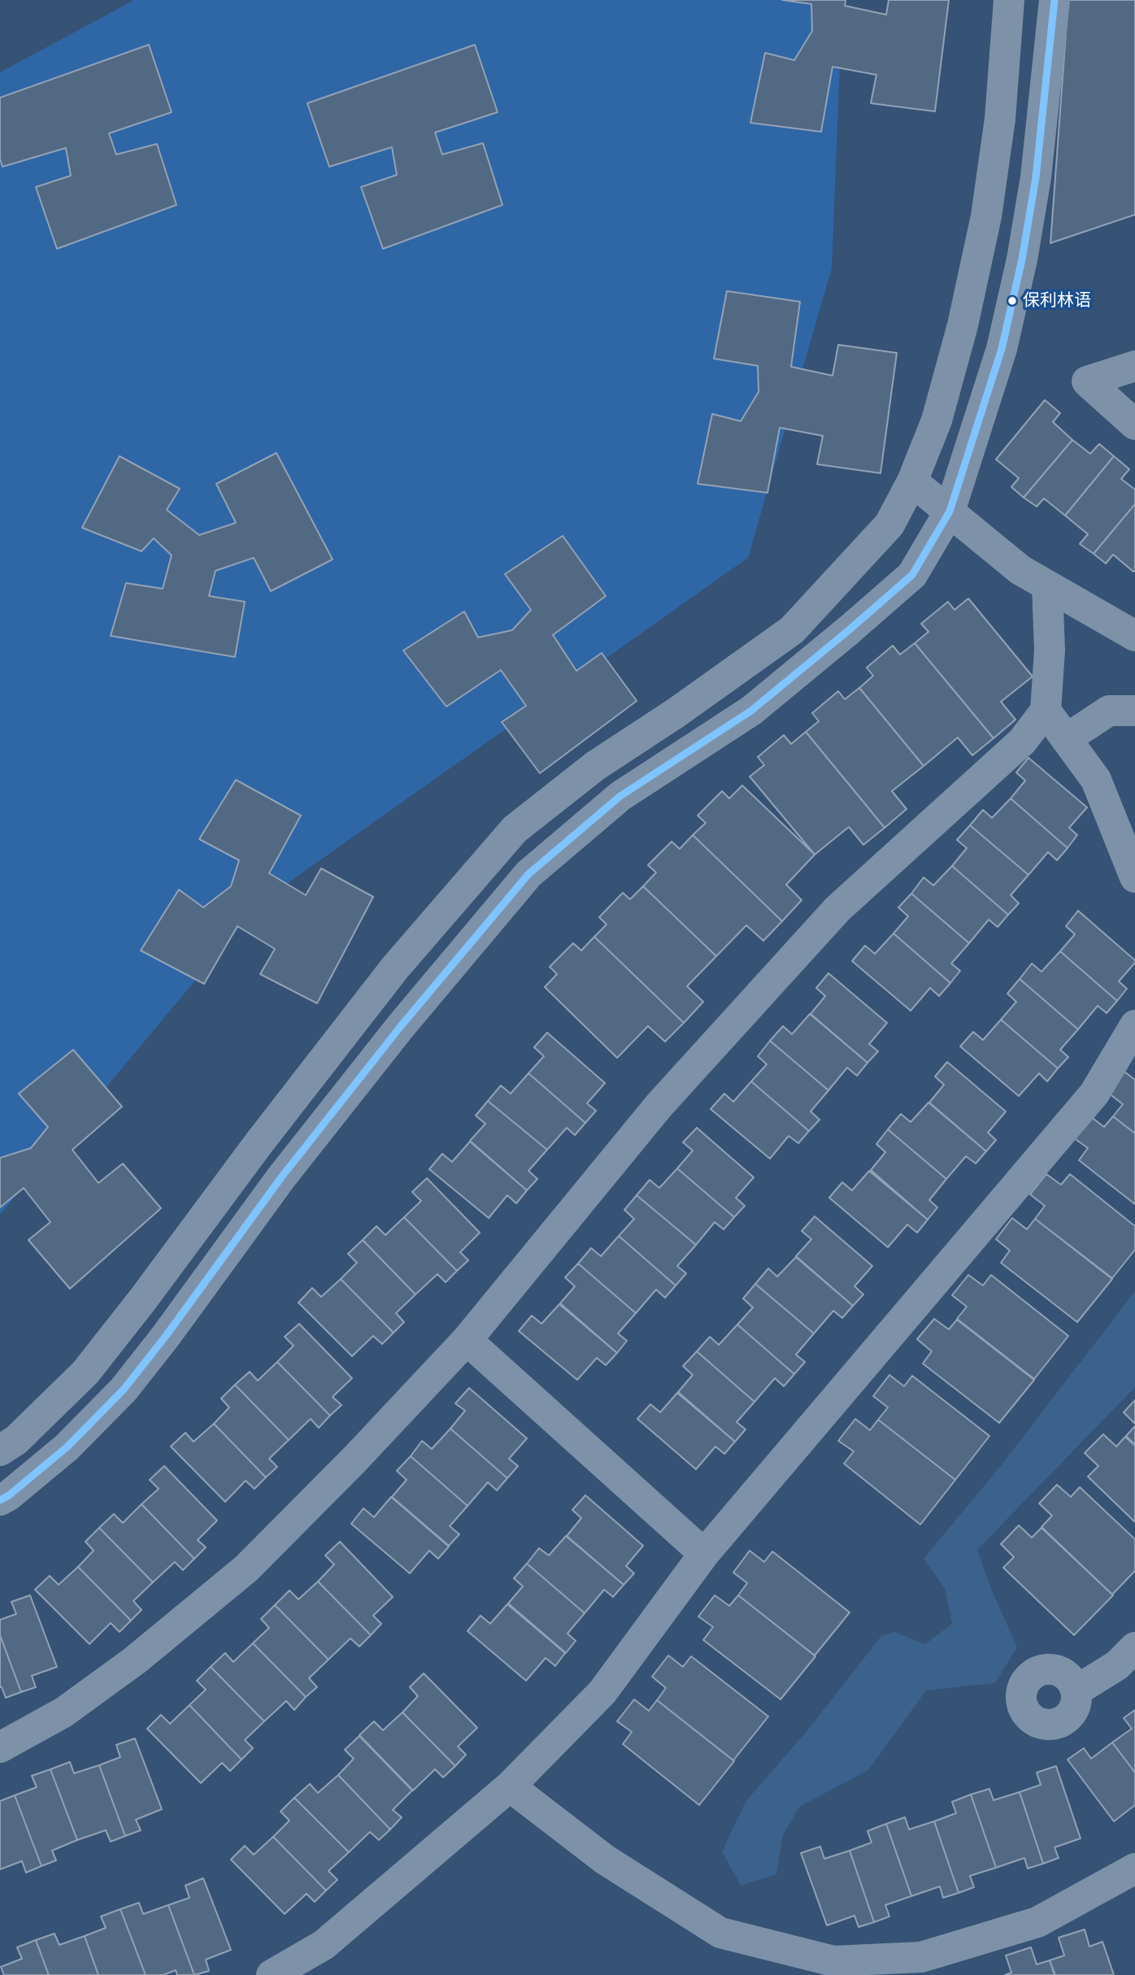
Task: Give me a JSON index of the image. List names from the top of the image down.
{
  "places": ["保利林语"]
}
